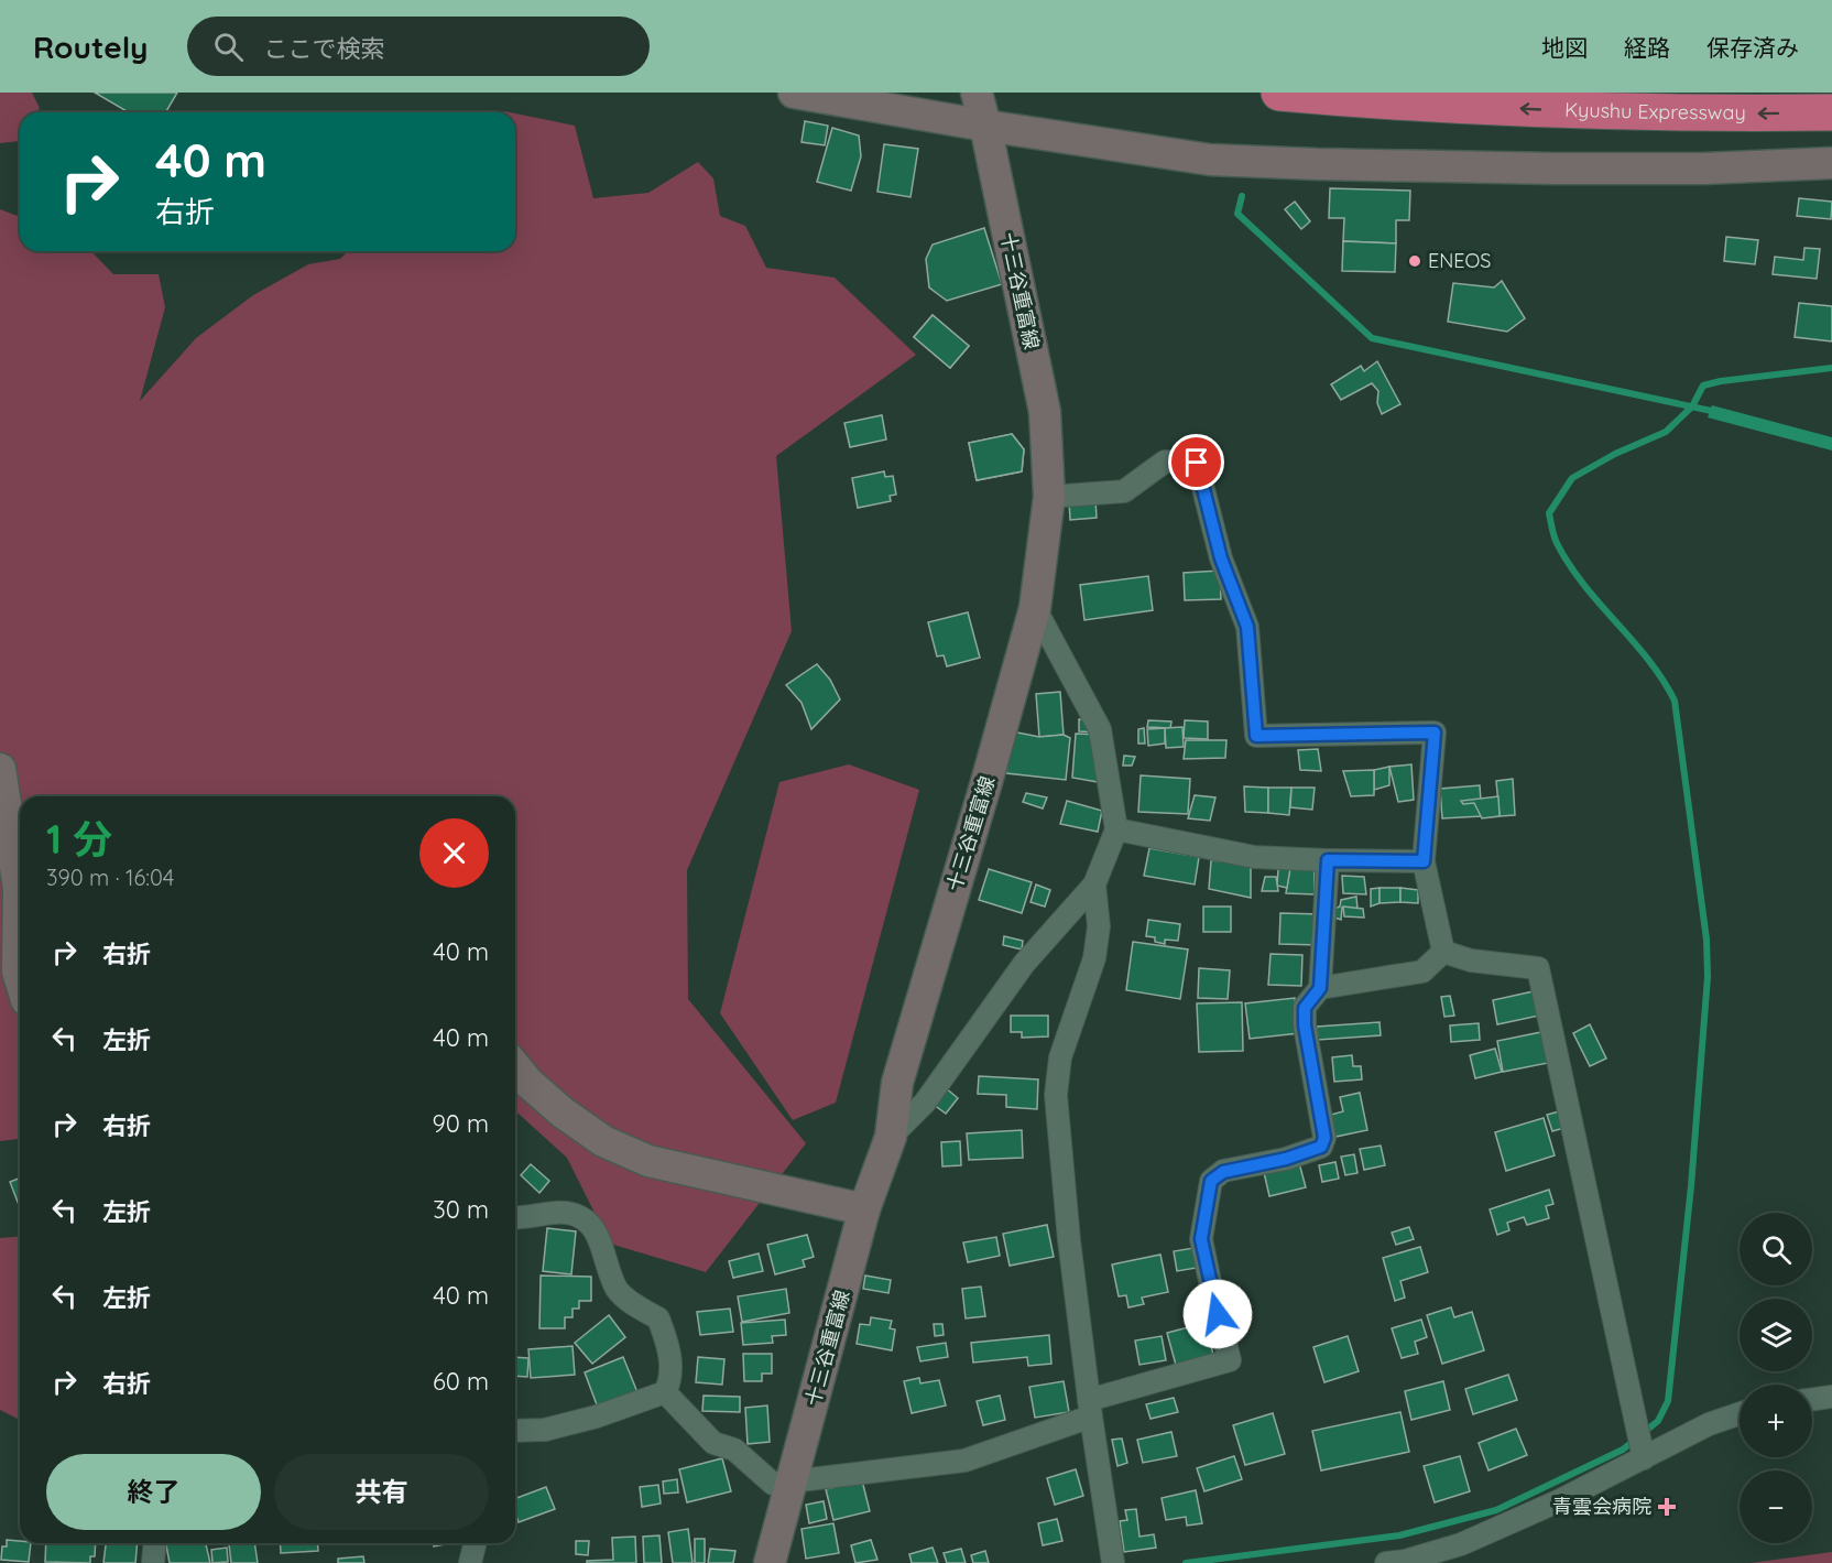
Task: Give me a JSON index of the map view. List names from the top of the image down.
{
  "streets": {
    "highway": ["Kyushu Expressway"],
    "street": ["十三谷重富線"]
  },
  "one_way": ["Kyushu Expressway"],
  "places": {
    "other": ["ENEOS"],
    "health": ["青雲会病院"]
  },
  "page": {
    "header": "Routely",
    "search": "ここで検索",
    "nav": ["地図", "経路", "保存済み"],
    "turn": ["40 m", "右折"],
    "heading": ["1 分", "390 m · 16:04"],
    "list": [
      {
        "name": "右折",
        "value": "40 m"
      },
      {
        "name": "左折",
        "value": "40 m"
      },
      {
        "name": "右折",
        "value": "90 m"
      },
      {
        "name": "左折",
        "value": "30 m"
      },
      {
        "name": "左折",
        "value": "40 m"
      },
      {
        "name": "右折",
        "value": "60 m"
      }
    ],
    "map_buttons": ["+", "−"],
    "buttons": ["終了", "共有"]
  }
}
